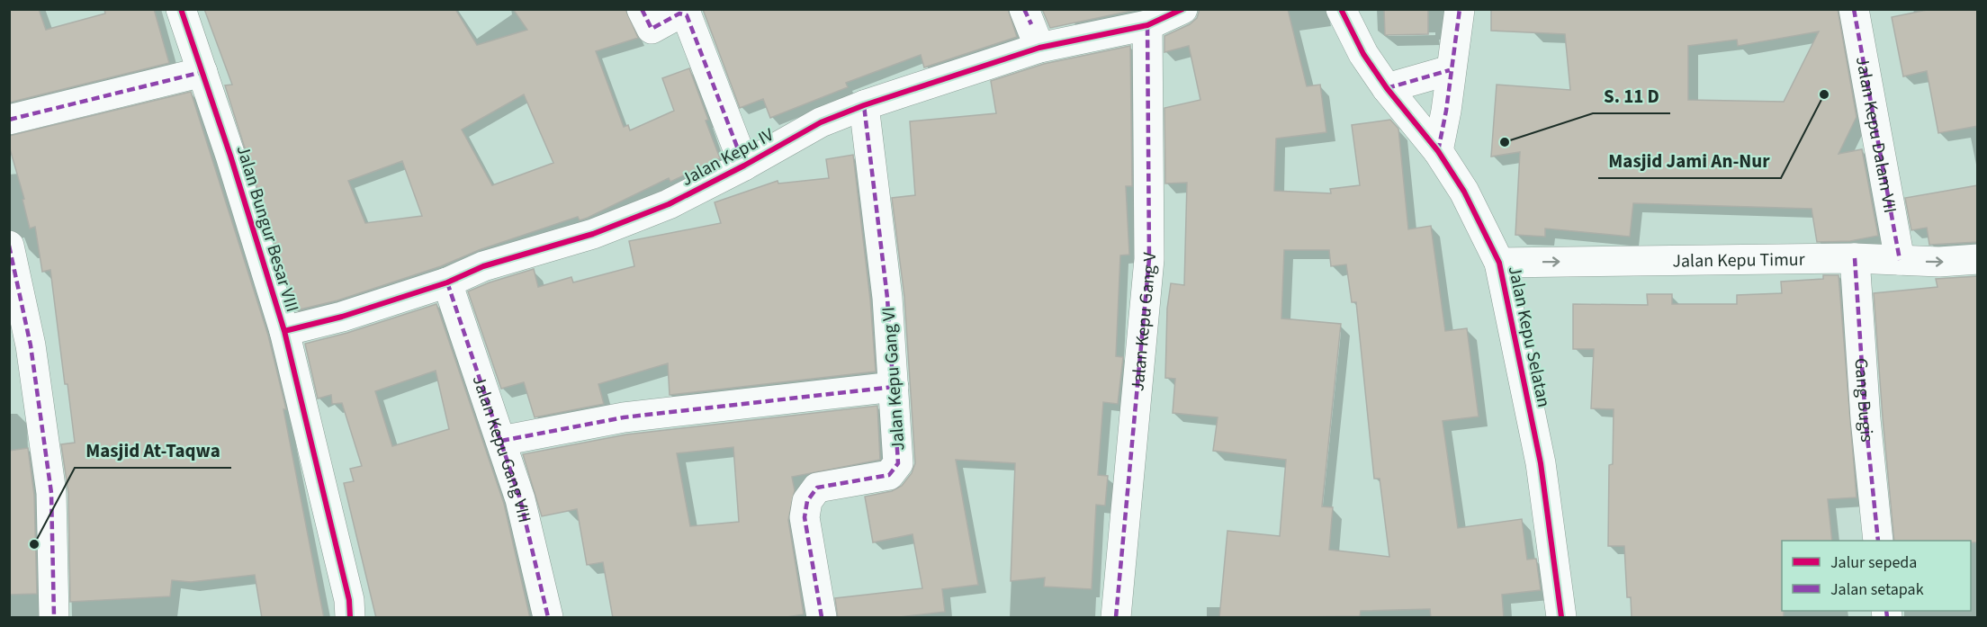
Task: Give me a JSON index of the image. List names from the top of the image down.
{
  "streets": {
    "street": [
      "Jalan Kepu Dalam VII",
      "Jalan Kepu IV",
      "Jalan Bungur Besar VIII",
      "Jalan Kepu Timur",
      "Jalan Kepu Gang V",
      "Jalan Kepu Selatan",
      "Jalan Kepu Gang VI",
      "Gang Bugis",
      "Jalan Kepu Gang VIII"
    ]
  },
  "crossings": [
    ["Jalan Kepu Dalam VII", "Jalan Kepu Timur"],
    ["Jalan Kepu IV", "Jalan Bungur Besar VIII"],
    ["Jalan Kepu IV", "Jalan Kepu Gang V"],
    ["Jalan Kepu IV", "Jalan Kepu Gang VI"],
    ["Jalan Kepu IV", "Jalan Kepu Gang VIII"],
    ["Jalan Kepu Timur", "Jalan Kepu Selatan"],
    ["Jalan Kepu Timur", "Gang Bugis"]
  ],
  "one_way": ["Jalan Kepu Timur"],
  "places": ["Masjid Jami An-Nur", "S. 11 D", "Masjid At-Taqwa"],
  "legend": ["Jalur sepeda", "Jalan setapak"]
}
